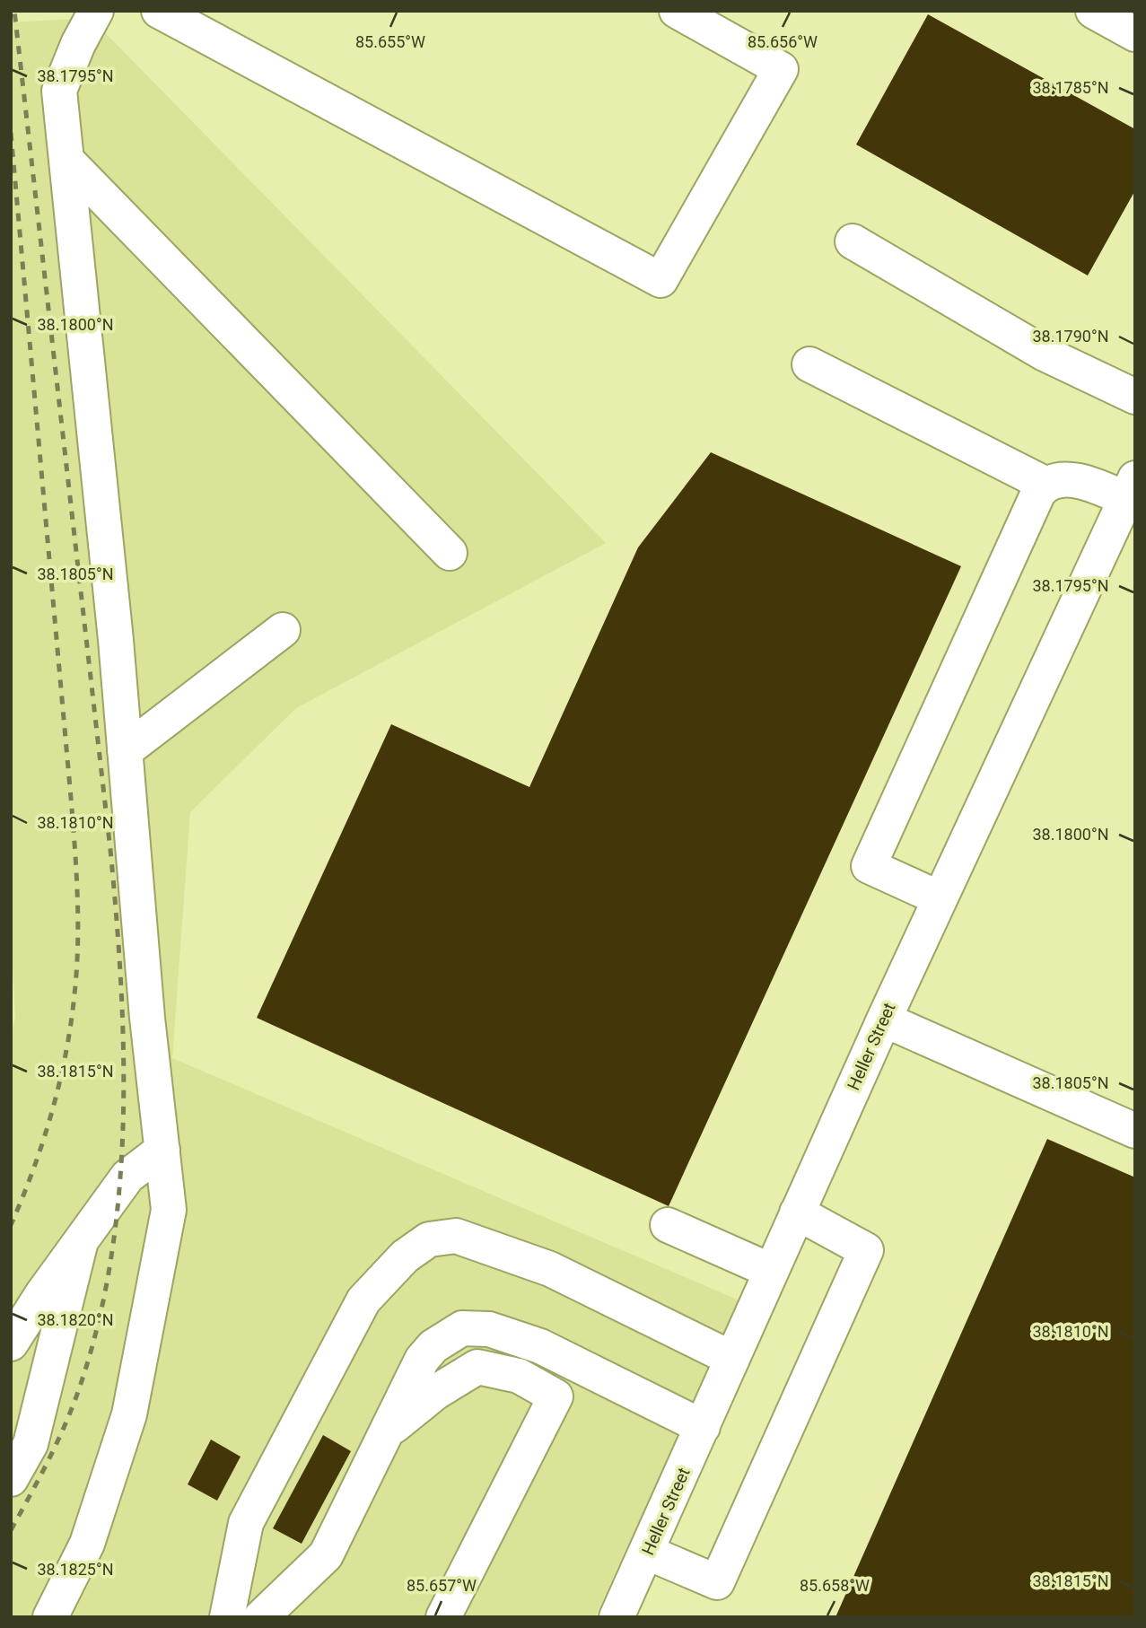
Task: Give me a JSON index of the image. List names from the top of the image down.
{
  "streets": {
    "street": ["Heller Street"]
  },
  "coordinates": [
    "85.655°W",
    "85.656°W",
    "38.1795°N",
    "38.1785°N",
    "38.1800°N",
    "38.1790°N",
    "38.1805°N",
    "38.1810°N",
    "38.1815°N",
    "38.1820°N",
    "38.1825°N",
    "85.657°W",
    "85.658°W"
  ]
}
